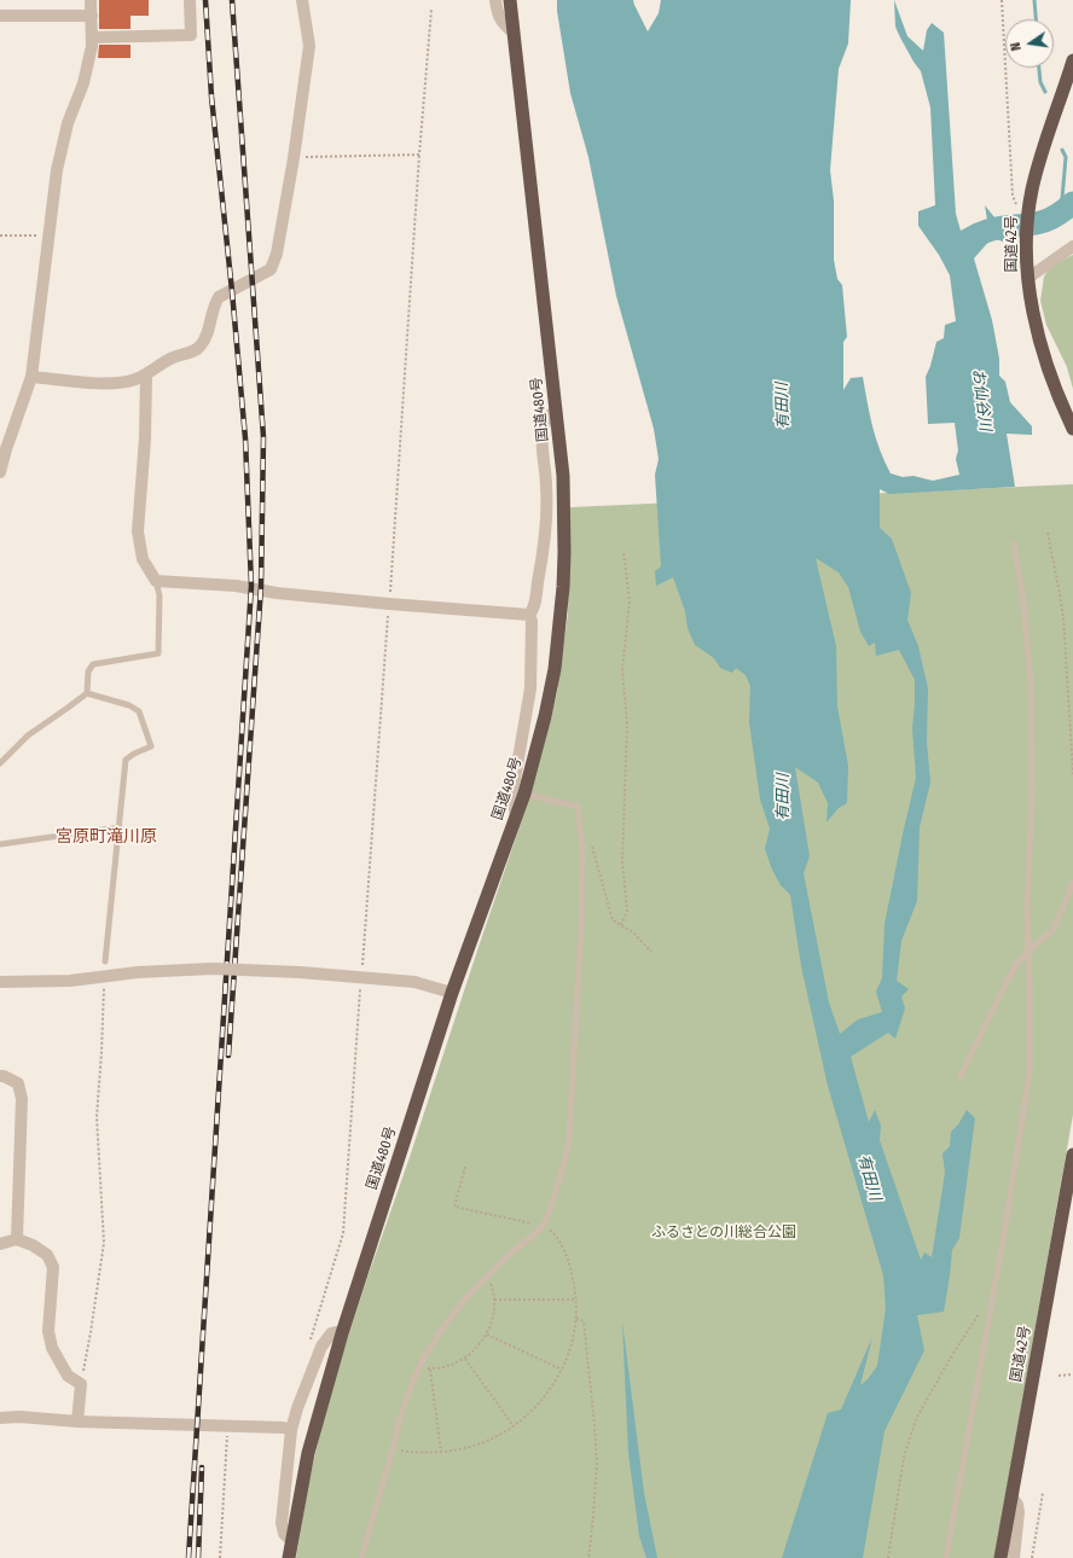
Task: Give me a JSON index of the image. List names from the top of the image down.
{
  "streets": {
    "highway": ["国道42号", "国道480号"]
  },
  "districts": ["宮原町滝川原"],
  "water": ["お仙谷川", "有田川"],
  "parks": ["ふるさとの川総合公園"],
  "north": "left"
}
